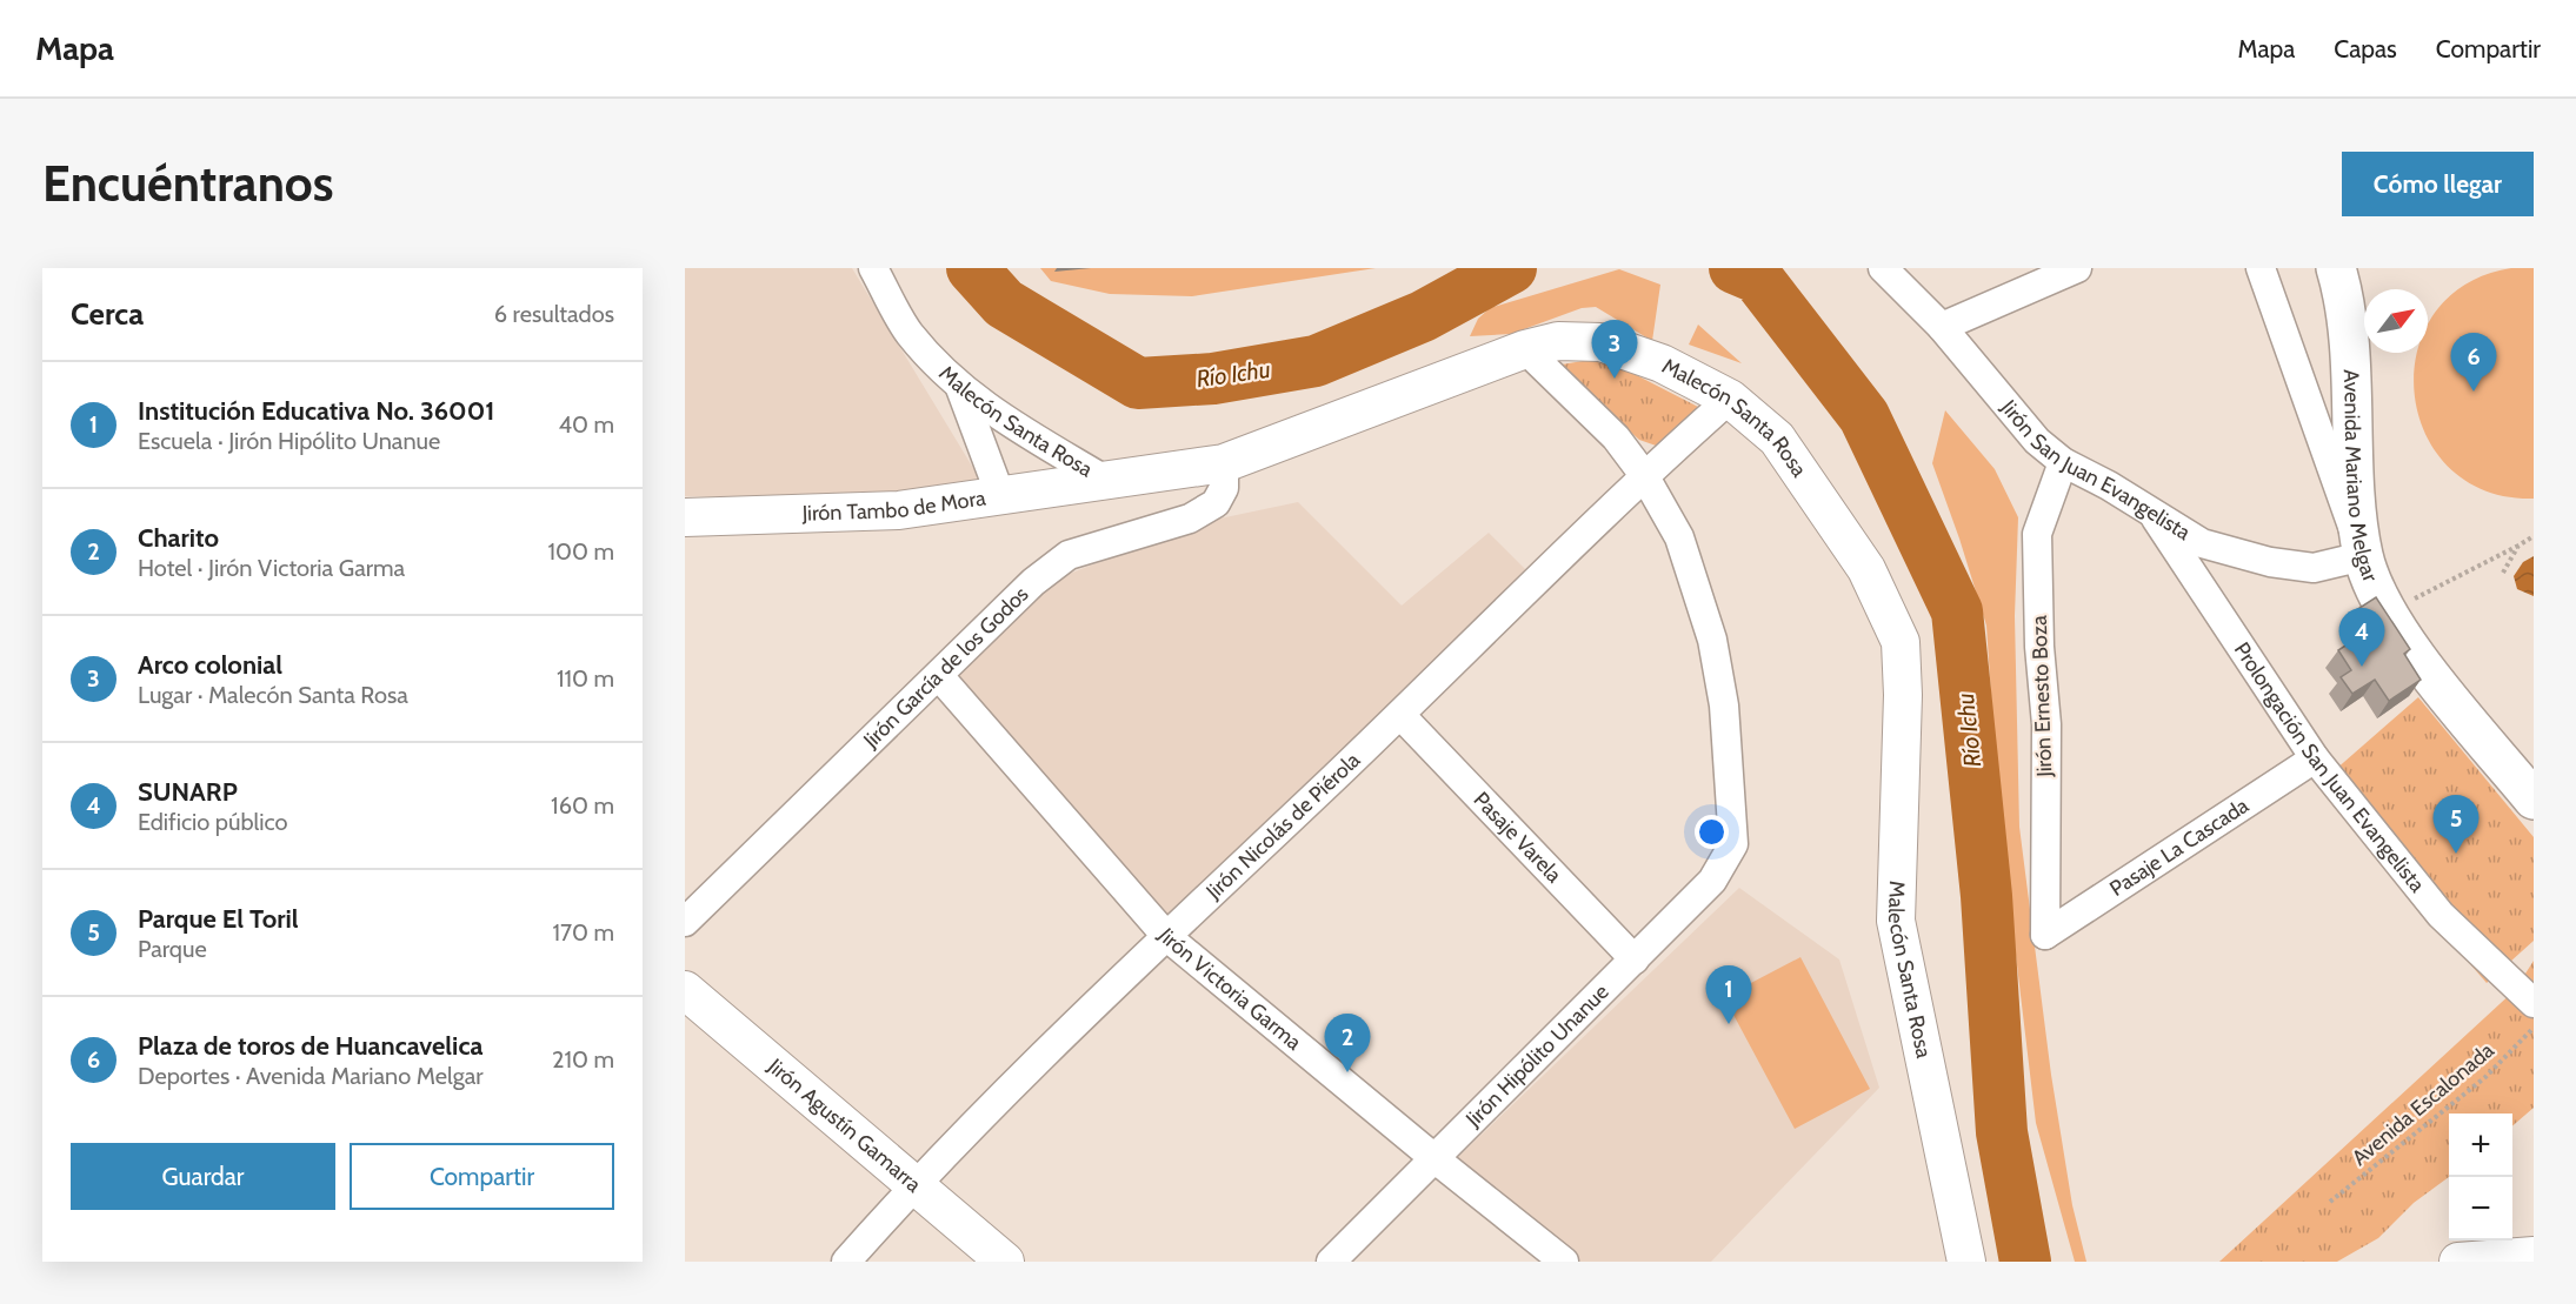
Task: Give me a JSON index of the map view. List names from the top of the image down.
{
  "streets": {
    "highway": ["Avenida Mariano Melgar"],
    "main road": ["Malecón Santa Rosa", "Jirón Tambo de Mora", "Jirón Agustín Gamarra"],
    "street": [
      "Jirón San Juan Evangelista",
      "Jirón García de los Godos",
      "Jirón Ernesto Boza",
      "Prolongación San Juan Evangelista",
      "Jirón Nicolás de Piérola",
      "Pasaje Varela",
      "Pasaje La Cascada",
      "Jirón Victoria Garma",
      "Jirón Hipólito Unanue"
    ],
    "path": ["Avenida Escalonada"]
  },
  "crossings": [
    ["Malecón Santa Rosa", "Jirón Tambo de Mora"],
    ["Malecón Santa Rosa", "Jirón García de los Godos"],
    ["Malecón Santa Rosa", "Jirón Nicolás de Piérola"],
    ["Jirón San Juan Evangelista", "Avenida Mariano Melgar"],
    ["Jirón San Juan Evangelista", "Jirón Ernesto Boza"],
    ["Jirón San Juan Evangelista", "Prolongación San Juan Evangelista"],
    ["Jirón García de los Godos", "Jirón Victoria Garma"],
    ["Jirón Ernesto Boza", "Pasaje La Cascada"],
    ["Prolongación San Juan Evangelista", "Pasaje La Cascada"],
    ["Jirón Nicolás de Piérola", "Pasaje Varela"],
    ["Jirón Nicolás de Piérola", "Jirón Victoria Garma"],
    ["Jirón Nicolás de Piérola", "Jirón Hipólito Unanue"],
    ["Jirón Nicolás de Piérola", "Jirón Agustín Gamarra"],
    ["Pasaje Varela", "Jirón Hipólito Unanue"],
    ["Jirón Victoria Garma", "Jirón Hipólito Unanue"]
  ],
  "water": ["Río Ichu"],
  "north": "top right",
  "page": {
    "header": "Mapa",
    "nav": ["Mapa", "Capas", "Compartir"],
    "buttons": [
      "Cómo llegar",
      ["Guardar", "Compartir"]
    ],
    "title": "Encuéntranos",
    "heading": ["Cerca", "6 resultados"],
    "pins": [
      "3",
      "6",
      "4",
      "5",
      "1",
      "2"
    ],
    "list": [
      {
        "mark": "1",
        "name": "Institución Educativa No. 36001",
        "note": "Escuela · Jirón Hipólito Unanue",
        "value": "40 m"
      },
      {
        "mark": "2",
        "name": "Charito",
        "note": "Hotel · Jirón Victoria Garma",
        "value": "100 m"
      },
      {
        "mark": "3",
        "name": "Arco colonial",
        "note": "Lugar · Malecón Santa Rosa",
        "value": "110 m"
      },
      {
        "mark": "4",
        "name": "SUNARP",
        "note": "Edificio público",
        "value": "160 m"
      },
      {
        "mark": "5",
        "name": "Parque El Toril",
        "note": "Parque",
        "value": "170 m"
      },
      {
        "mark": "6",
        "name": "Plaza de toros de Huancavelica",
        "note": "Deportes · Avenida Mariano Melgar",
        "value": "210 m"
      }
    ],
    "map_buttons": ["+", "−"]
  }
}
